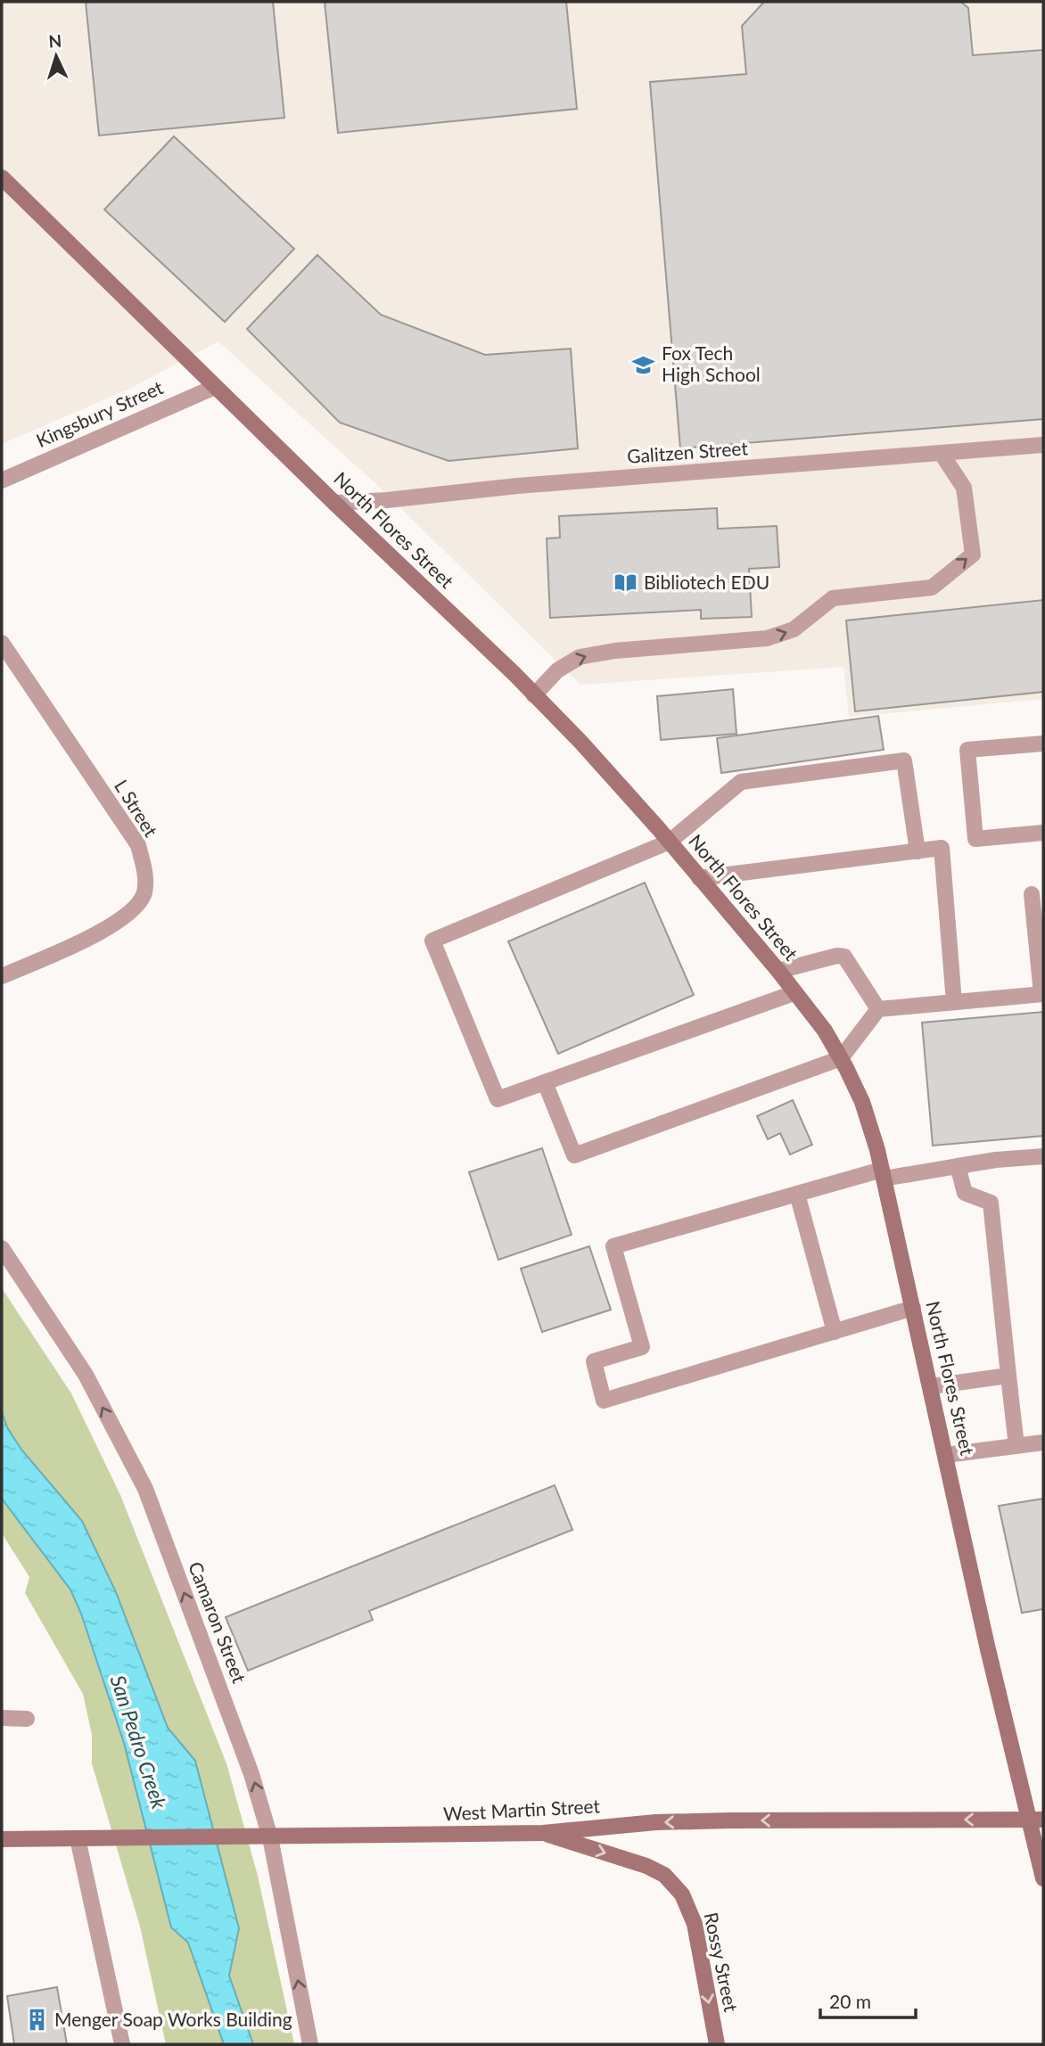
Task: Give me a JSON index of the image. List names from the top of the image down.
{
  "streets": {
    "main road": ["North Flores Street", "West Martin Street", "Rossy Street"],
    "street": [
      "Kingsbury Street",
      "Galitzen Street",
      "L Street",
      "Camaron Street"
    ]
  },
  "crossings": [
    ["Kingsbury Street", "North Flores Street"],
    ["Galitzen Street", "North Flores Street"],
    ["North Flores Street", "West Martin Street"],
    ["Camaron Street", "West Martin Street"],
    ["West Martin Street", "Rossy Street"]
  ],
  "one_way": ["Camaron Street", "West Martin Street", "Rossy Street"],
  "water": ["San Pedro Creek"],
  "places": {
    "school or university": ["Fox Tech High School"],
    "library": ["Bibliotech EDU"],
    "building": ["Menger Soap Works Building"]
  },
  "scale_bar": "20 m",
  "north": "top"
}
